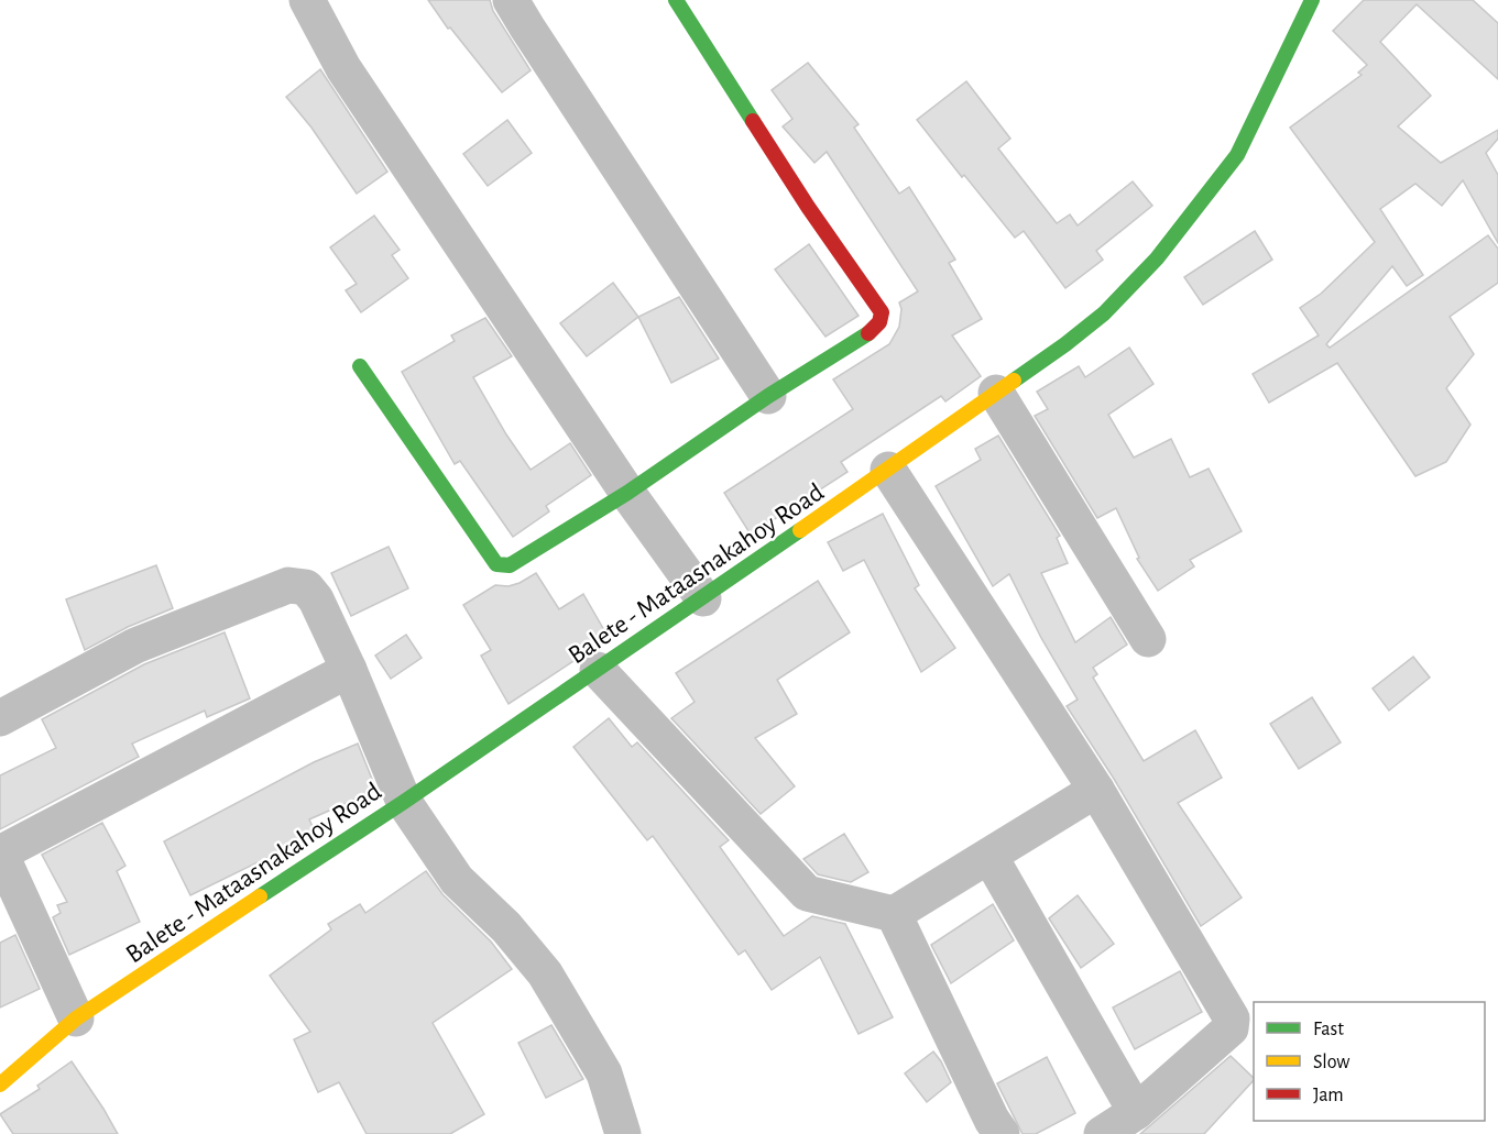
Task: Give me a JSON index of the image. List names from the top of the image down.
{
  "streets": {
    "main road": ["Balete - Mataasnakahoy Road"]
  },
  "legend": ["Fast", "Slow", "Jam"]
}
